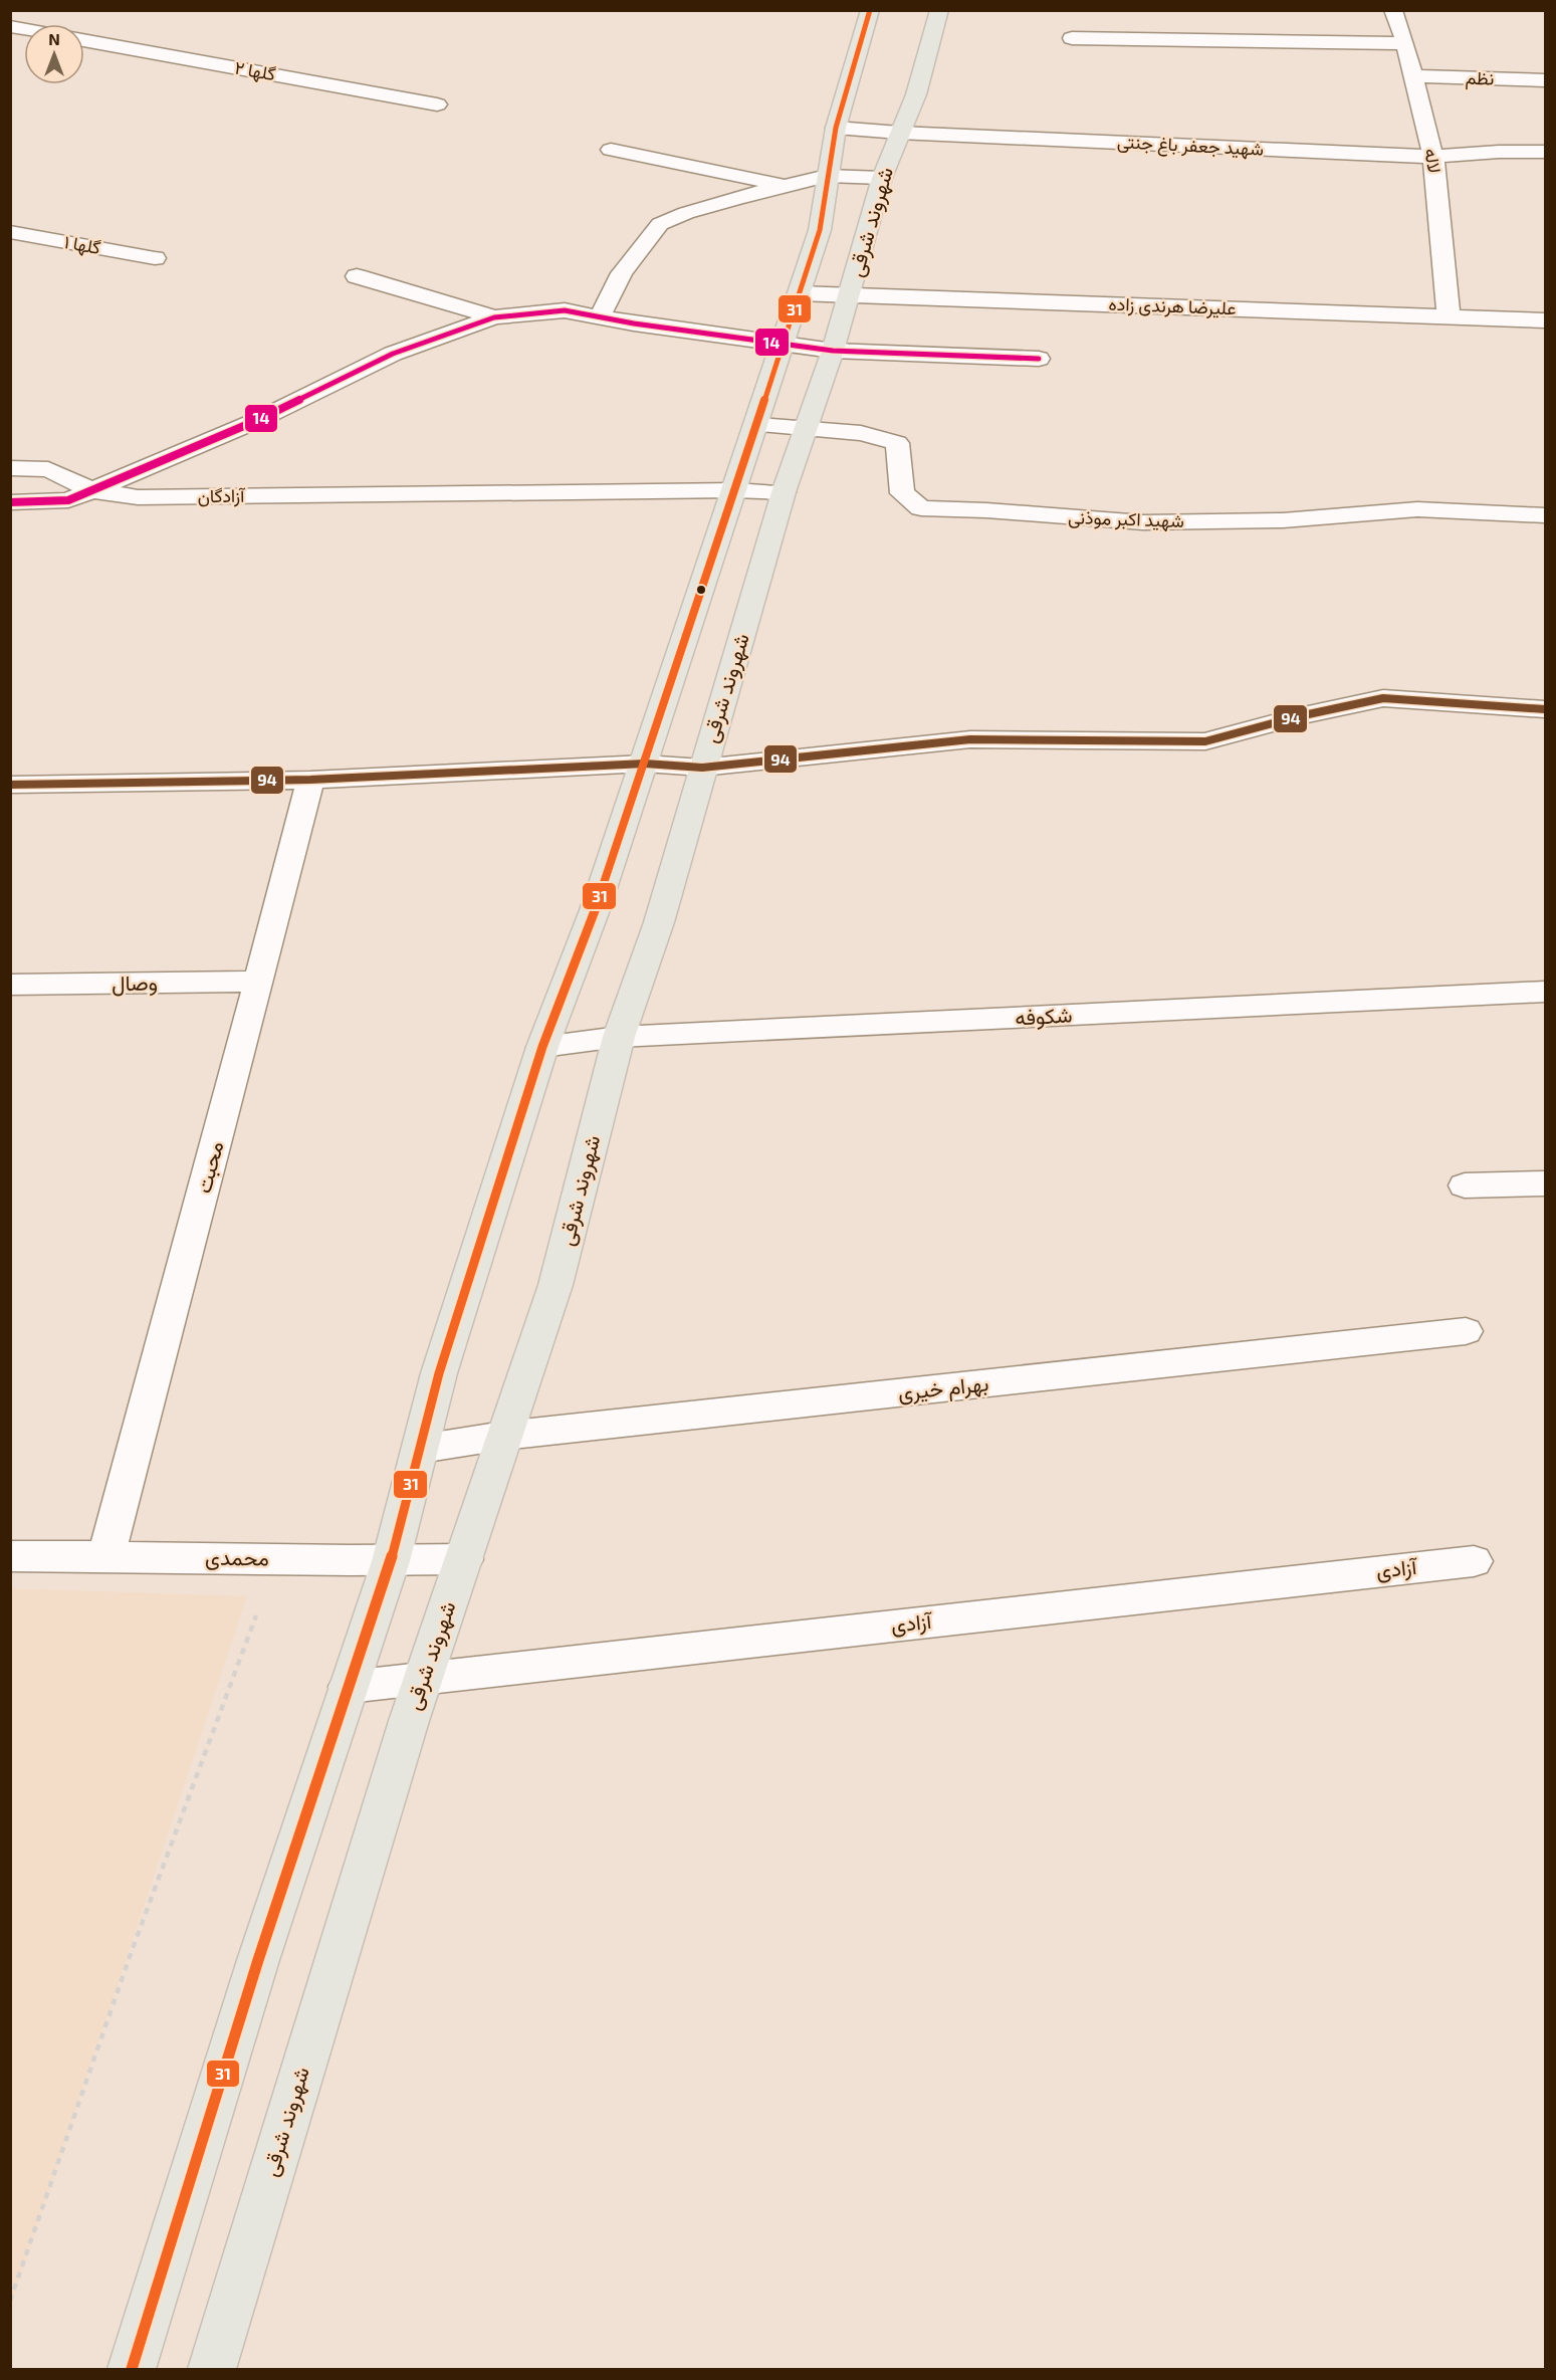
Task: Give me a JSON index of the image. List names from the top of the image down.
{
  "streets": {
    "main road": ["شهروند شرقی"],
    "street": [
      "گلها ۲",
      "نظم",
      "شهید جعفر باغ جنتی",
      "لاله",
      "گلها ۱",
      "علیرضا هرندی زاده",
      "آزادگان",
      "شهید اکبر موذنی",
      "وصال",
      "شکوفه",
      "محبت",
      "بهرام خیری",
      "محمدی",
      "آزادی"
    ]
  },
  "crossings": [
    ["نظم", "لاله"],
    ["شهید جعفر باغ جنتی", "لاله"],
    ["شهید جعفر باغ جنتی", "شهروند شرقی"],
    ["لاله", "علیرضا هرندی زاده"],
    ["شهروند شرقی", "علیرضا هرندی زاده"],
    ["شهروند شرقی", "آزادگان"],
    ["شهروند شرقی", "شهید اکبر موذنی"],
    ["شهروند شرقی", "شکوفه"],
    ["شهروند شرقی", "بهرام خیری"],
    ["شهروند شرقی", "محمدی"],
    ["شهروند شرقی", "آزادی"],
    ["وصال", "محبت"],
    ["محبت", "محمدی"]
  ],
  "lines": ["transit line 31", "transit line 14", "transit line 94"],
  "north": "top"
}
